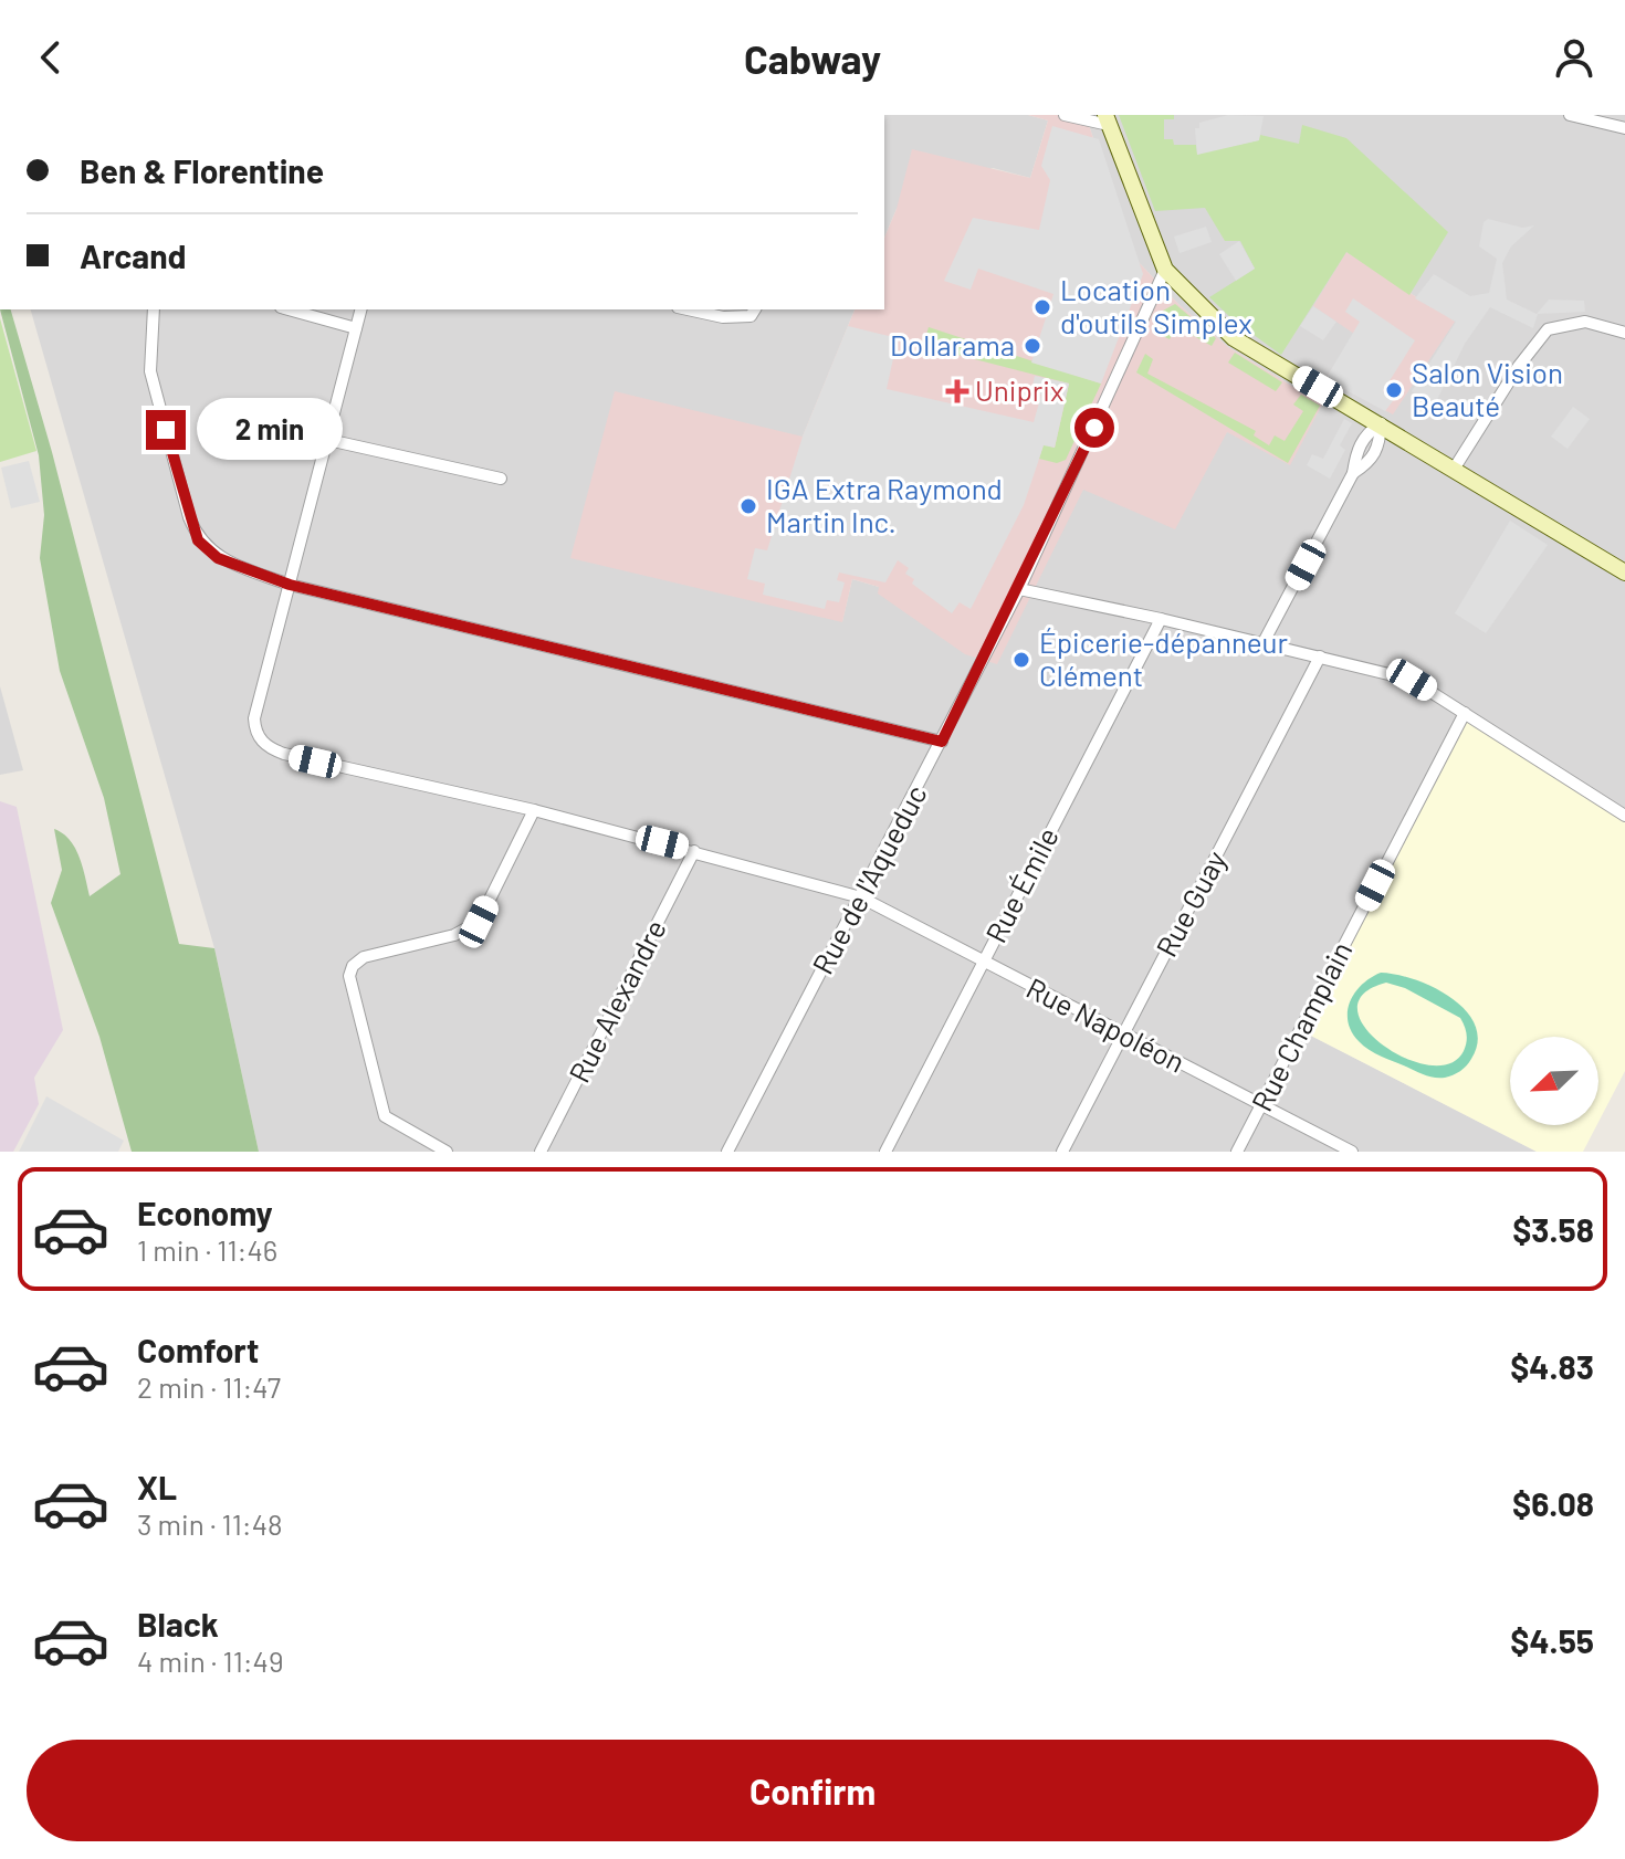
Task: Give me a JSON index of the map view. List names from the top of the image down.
{
  "streets": {
    "street": [
      "Rue de l'Aqueduc",
      "Rue Émile",
      "Rue Guay",
      "Rue Alexandre",
      "Rue Napoléon",
      "Rue Champlain"
    ]
  },
  "crossings": [
    ["Rue de l'Aqueduc", "Rue Napoléon"],
    ["Rue Émile", "Rue Napoléon"],
    ["Rue Guay", "Rue Napoléon"],
    ["Rue Alexandre", "Rue Napoléon"],
    ["Rue Napoléon", "Rue Champlain"]
  ],
  "places": {
    "other": [
      "Location d'outils Simplex",
      "Dollarama",
      "Salon Vision Beauté",
      "IGA Extra Raymond Martin Inc.",
      "Épicerie-dépanneur Clément"
    ],
    "health": ["Uniprix"]
  },
  "north": "bottom left",
  "page": {
    "header": "Cabway",
    "banner": ["Ben & Florentine", "Arcand"],
    "bubble": "2 min",
    "list": [
      {
        "name": "Economy",
        "note": "1 min · 11:46",
        "value": "$3.58"
      },
      {
        "name": "Comfort",
        "note": "2 min · 11:47",
        "value": "$4.83"
      },
      {
        "name": "XL",
        "note": "3 min · 11:48",
        "value": "$6.08"
      },
      {
        "name": "Black",
        "note": "4 min · 11:49",
        "value": "$4.55"
      }
    ],
    "buttons": "Confirm"
  }
}
